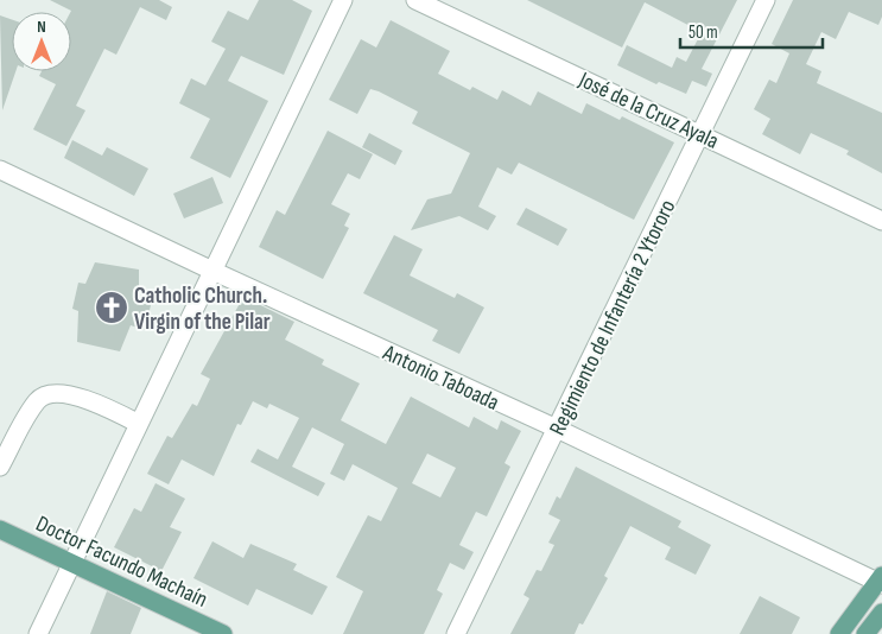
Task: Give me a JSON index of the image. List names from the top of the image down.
{
  "streets": {
    "main road": ["Doctor Facundo Machaín"],
    "street": ["José de la Cruz Ayala", "Regimiento de Infantería 2 Ytororo", "Antonio Taboada"]
  },
  "crossings": [
    ["José de la Cruz Ayala", "Regimiento de Infantería 2 Ytororo"],
    ["Regimiento de Infantería 2 Ytororo", "Antonio Taboada"]
  ],
  "places": {
    "church": ["Catholic Church. Virgin of the Pilar"]
  },
  "scale_bar": "50 m",
  "north": "top"
}
